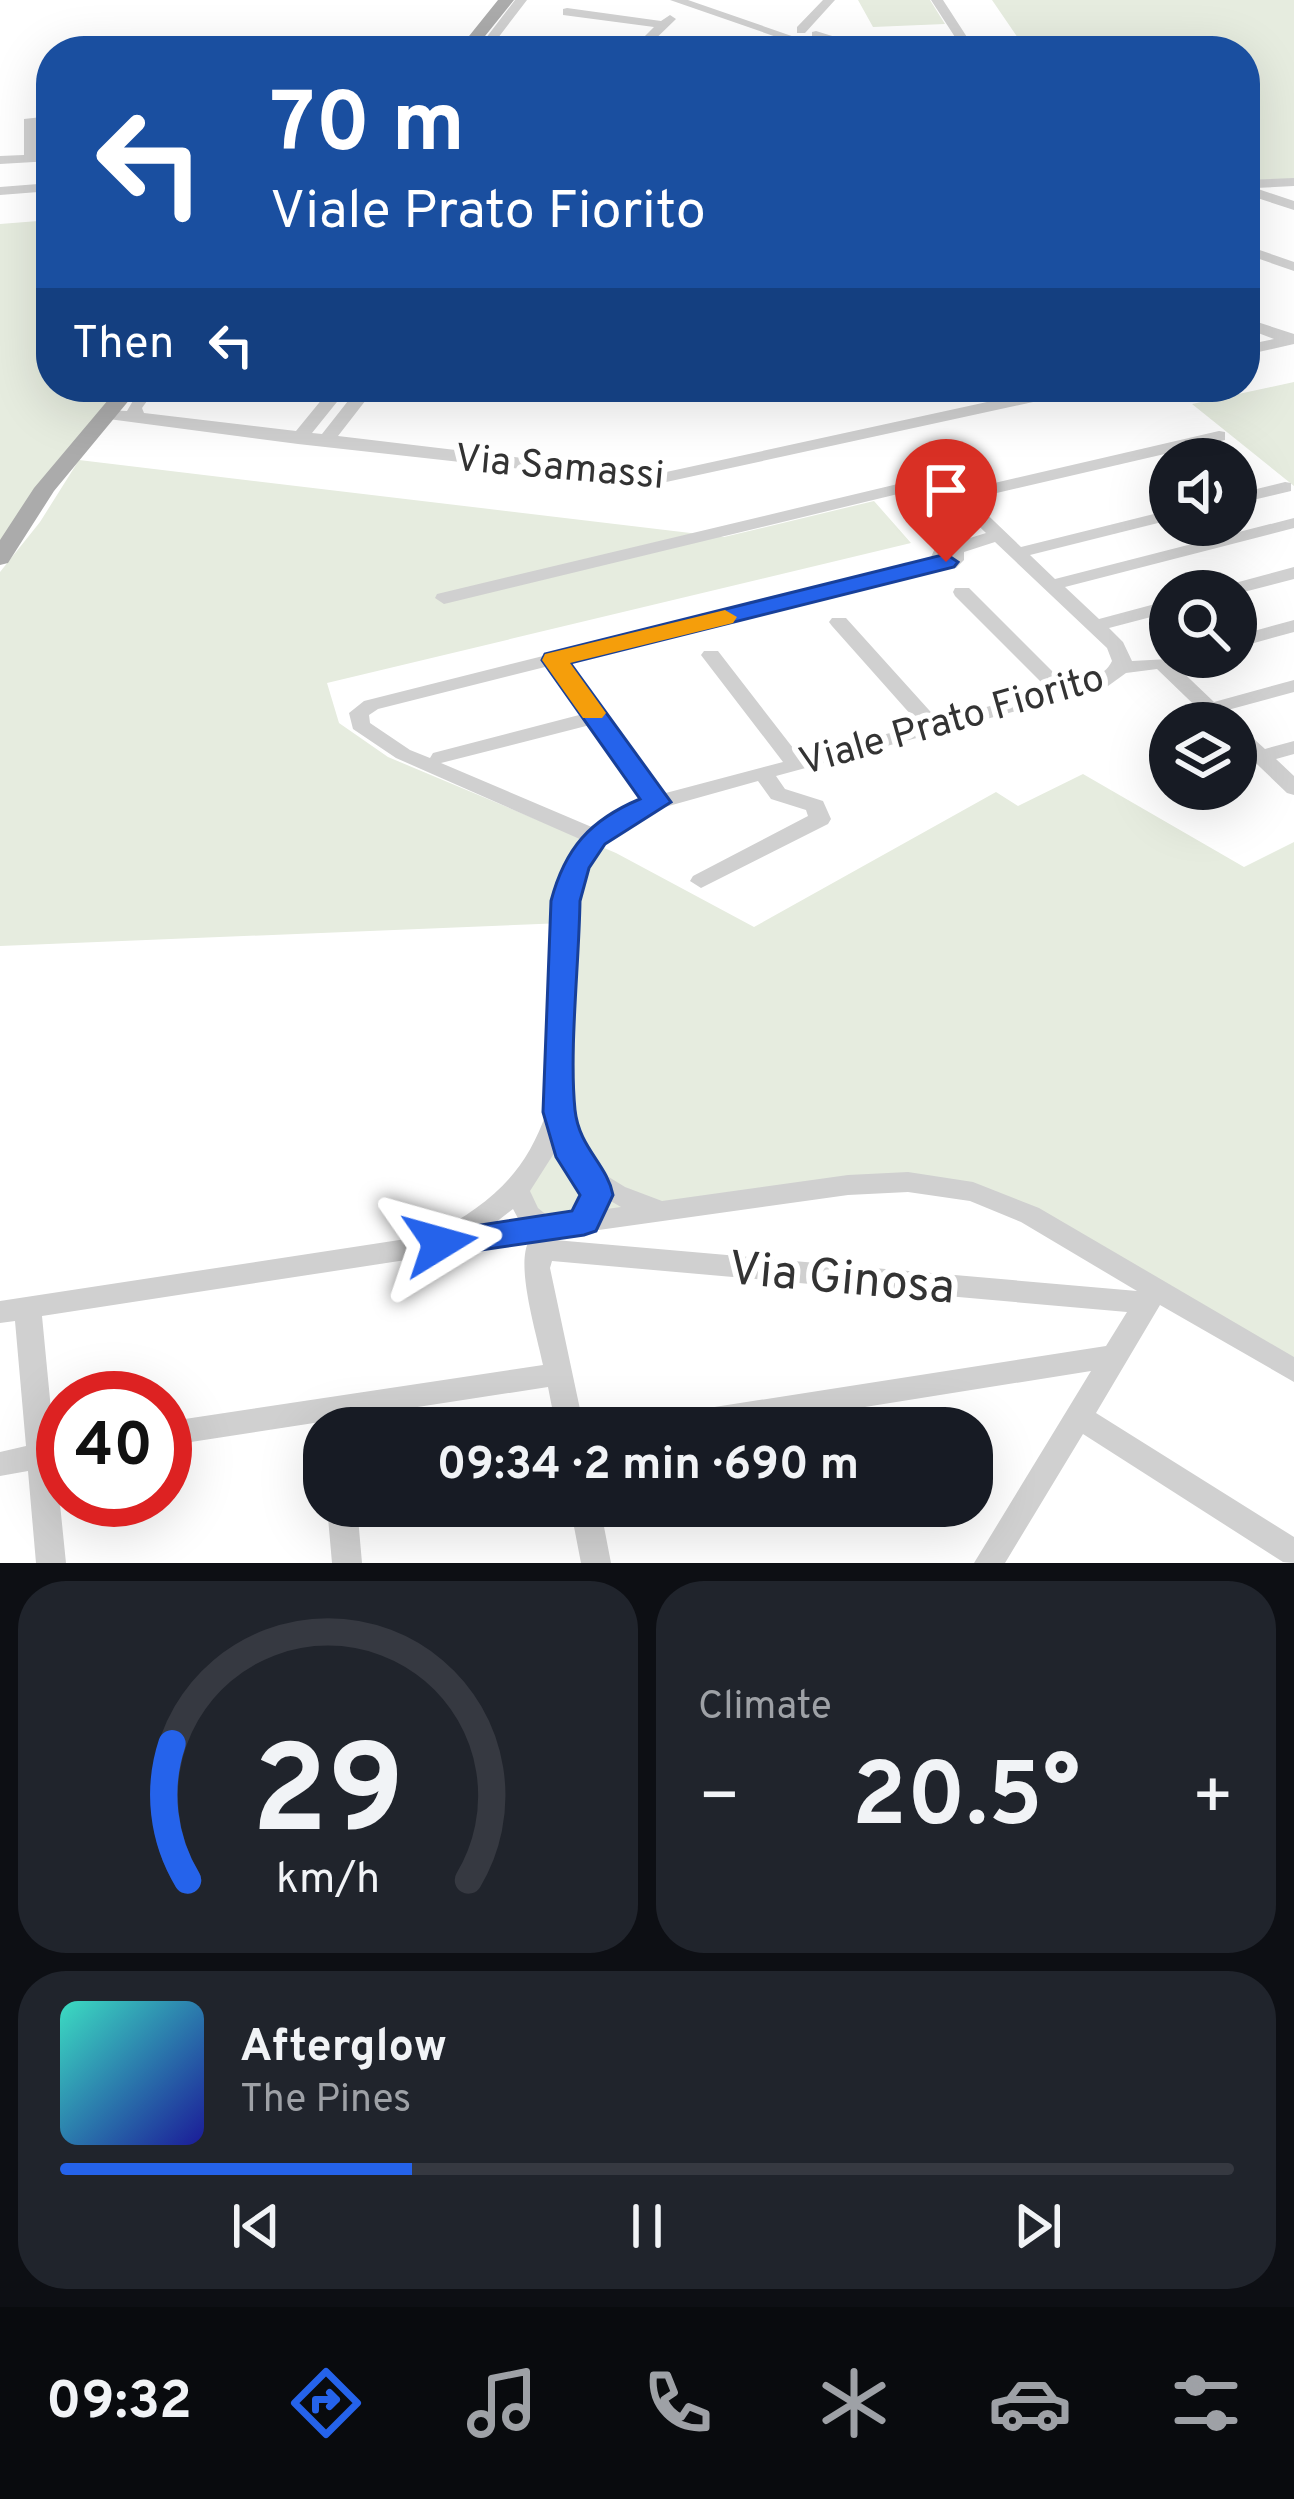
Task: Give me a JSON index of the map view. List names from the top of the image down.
{
  "streets": {
    "street": ["Via Samassi", "Viale Prato Fiorito", "Via Ginosa"]
  },
  "page": {
    "turn": ["70 m", "Viale Prato Fiorito"],
    "then": "Then",
    "limit": "40",
    "trip": "09:34 · 2 min · 690 m",
    "tile": "Climate",
    "heat": ["−", "20.5°", "+"],
    "song": ["Afterglow", "The Pines"],
    "tabs": "09:32",
    "gauge": ["29", "km/h"]
  }
}
